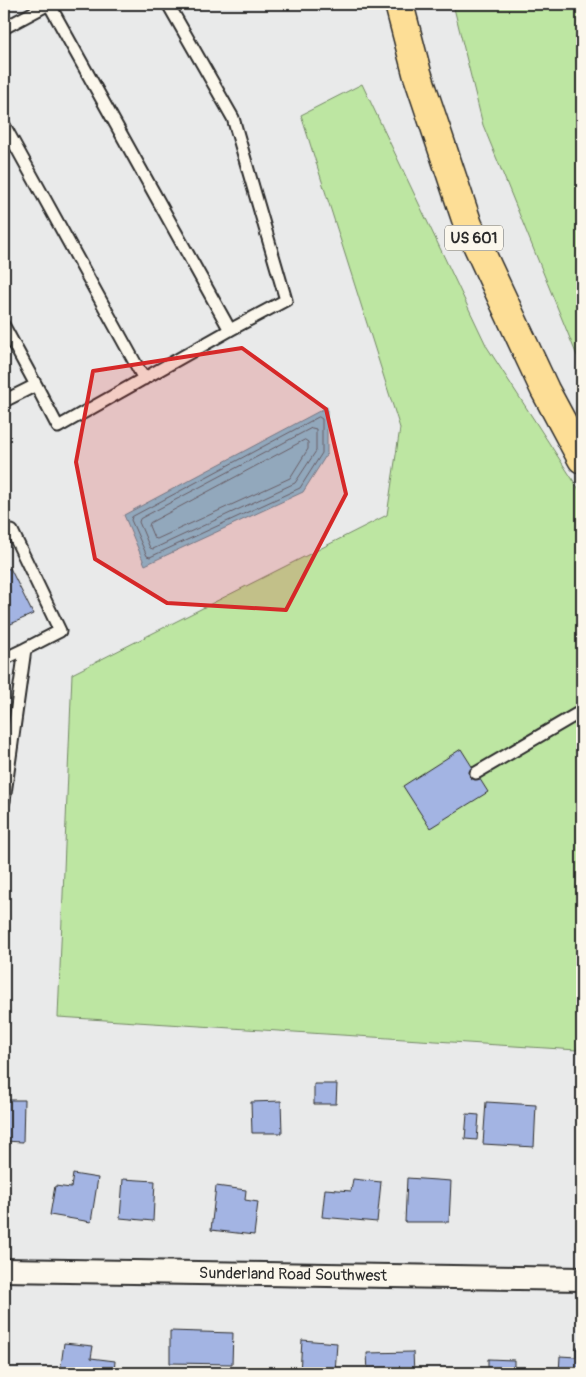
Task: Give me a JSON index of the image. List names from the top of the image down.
{
  "streets": {
    "highway": ["US 601"],
    "street": ["Sunderland Road Southwest"]
  }
}
